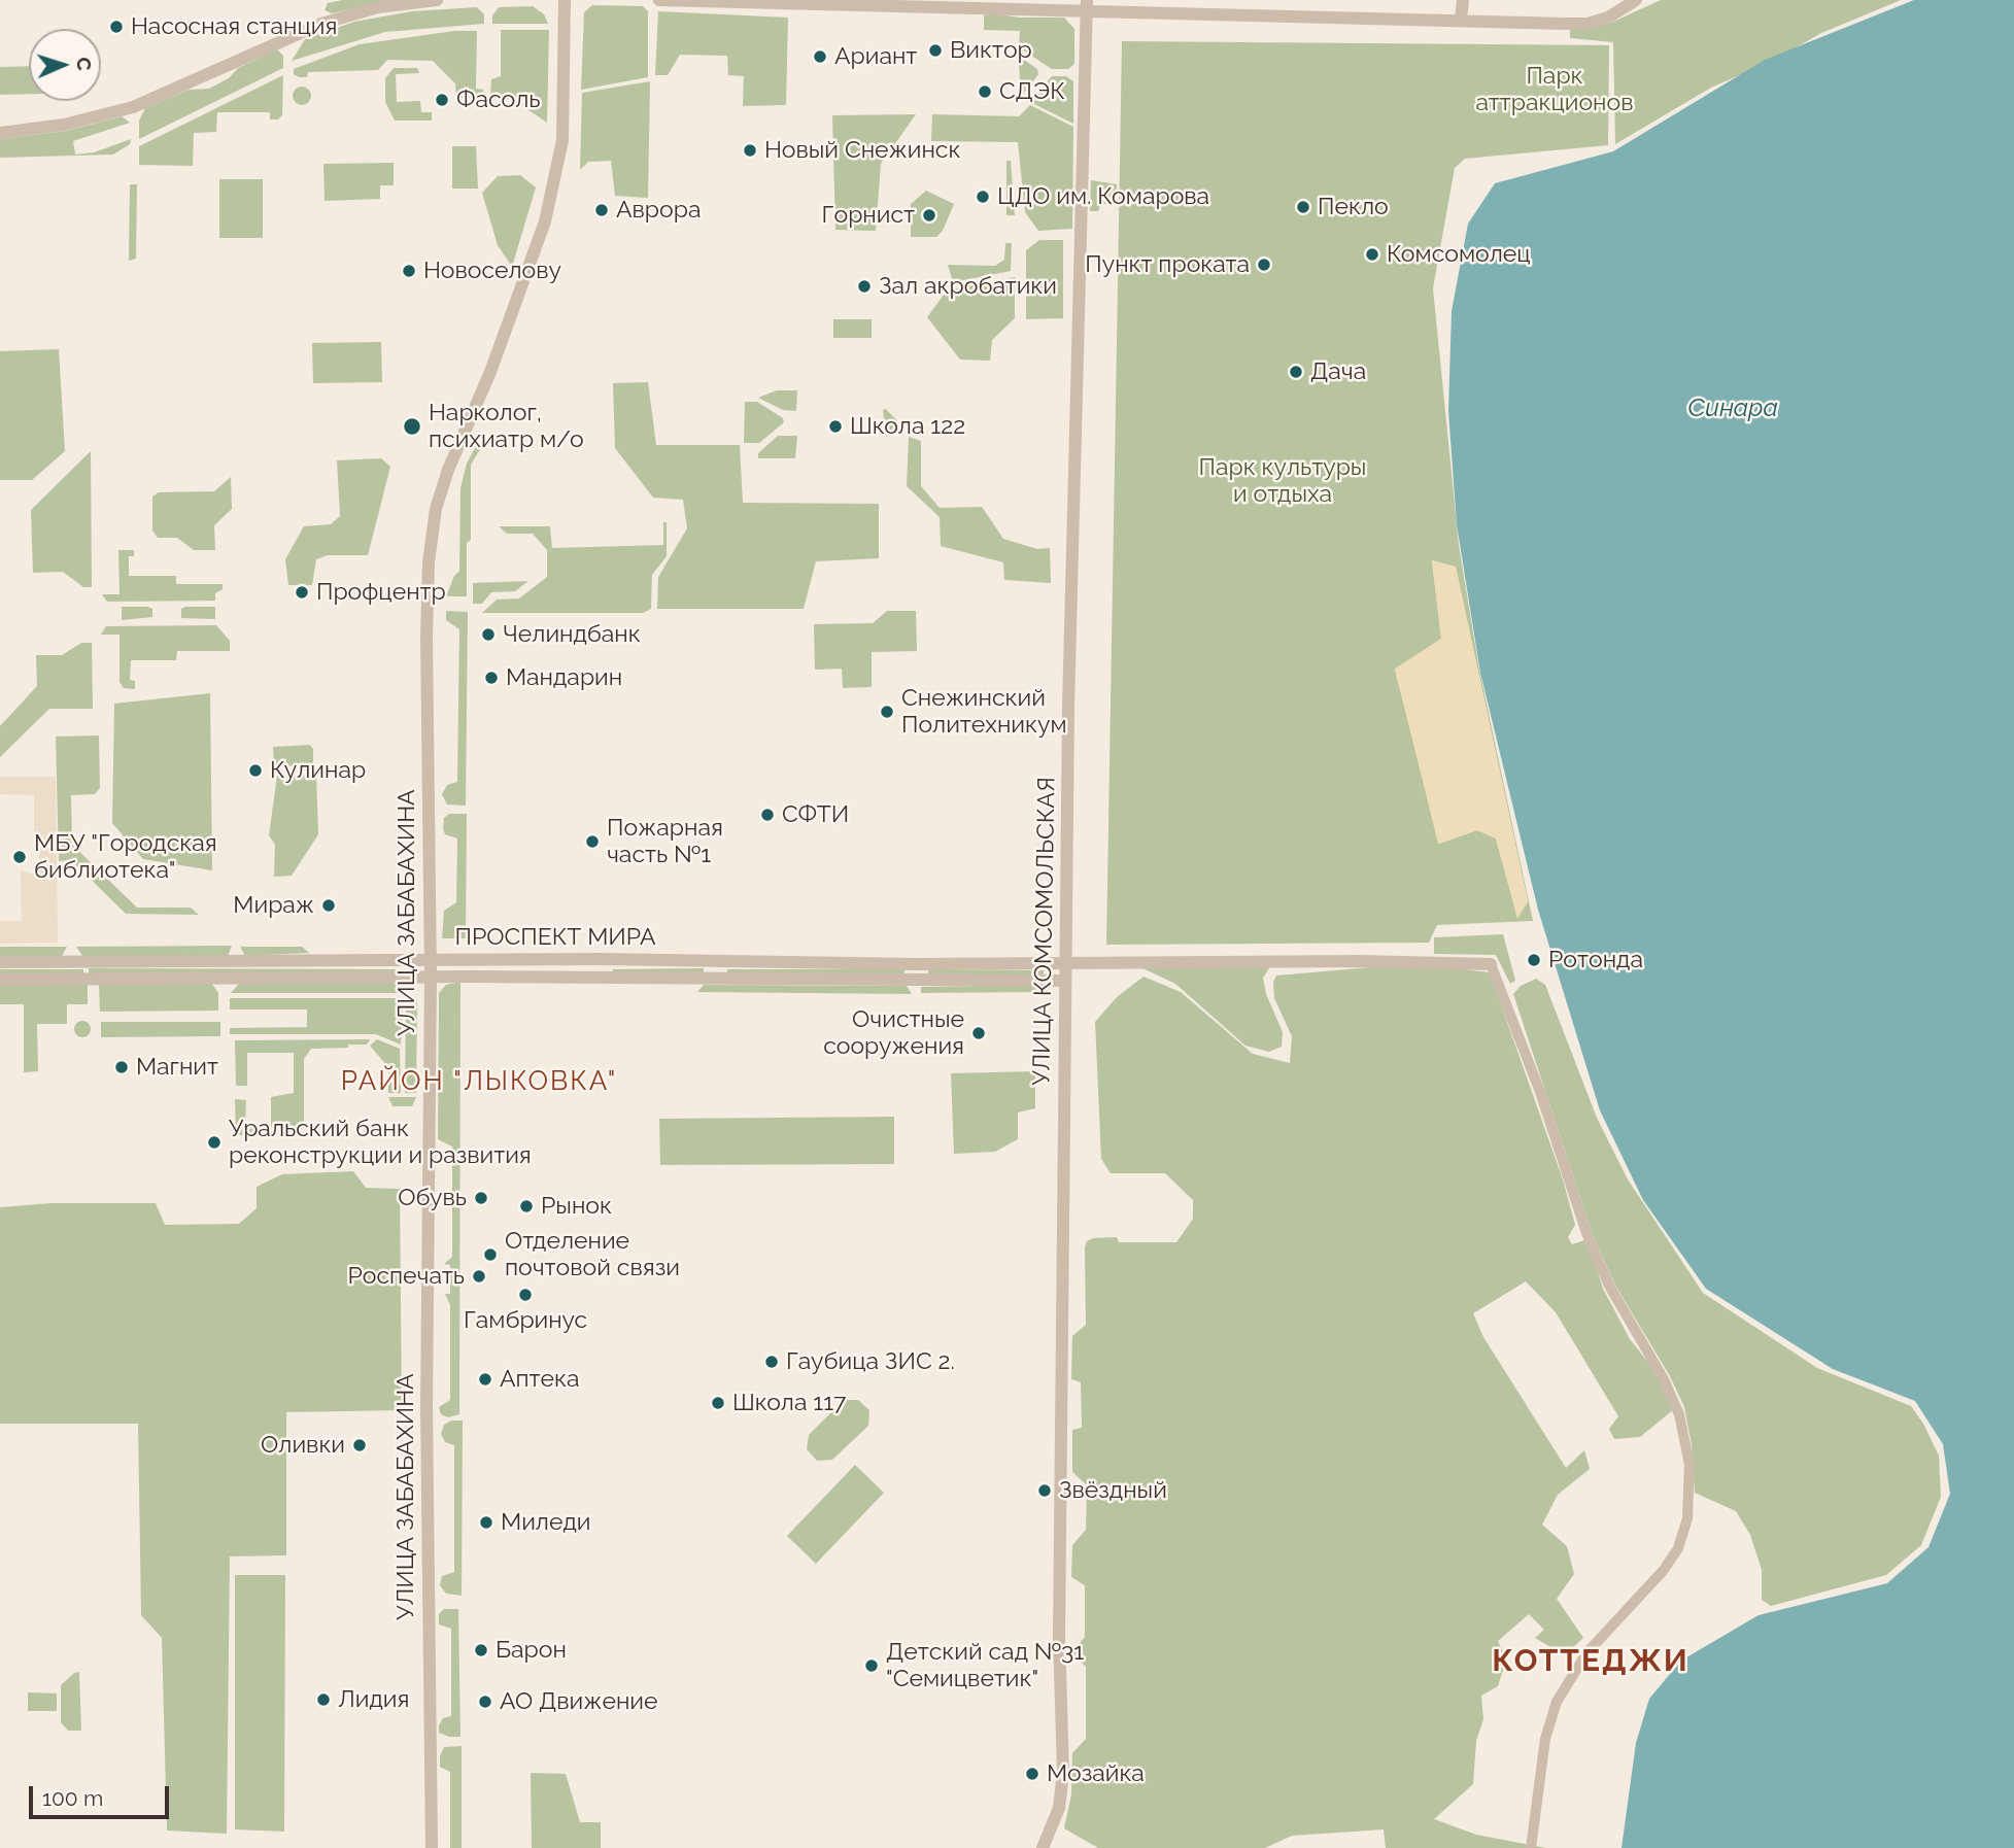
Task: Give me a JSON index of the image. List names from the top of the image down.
{
  "streets": {
    "street": ["УЛИЦА ЗАБАБАХИНА", "УЛИЦА КОМСОМОЛЬСКАЯ", "ПРОСПЕКТ МИРА"]
  },
  "crossings": [
    ["УЛИЦА ЗАБАБАХИНА", "ПРОСПЕКТ МИРА"],
    ["УЛИЦА КОМСОМОЛЬСКАЯ", "ПРОСПЕКТ МИРА"]
  ],
  "districts": ["РАЙОН \"ЛЫКОВКА\"", "КОТТЕДЖИ"],
  "water": ["Синара"],
  "parks": ["Парк аттракционов", "Парк культуры и отдыха"],
  "places": [
    "Насосная станция",
    "Виктор",
    "Ариант",
    "СДЭК",
    "Фасоль",
    "Новый Снежинск",
    "ЦДО им. Комарова",
    "Пекло",
    "Аврора",
    "Горнист",
    "Комсомолец",
    "Пункт проката",
    "Новоселову",
    "Зал акробатики",
    "Дача",
    "Нарколог, психиатр м/о",
    "Школа 122",
    "Профцентр",
    "Челиндбанк",
    "Мандарин",
    "Снежинский Политехникум",
    "Кулинар",
    "СФТИ",
    "Пожарная часть №1",
    "МБУ \"Городская библиотека\"",
    "Мираж",
    "Ротонда",
    "Очистные сооружения",
    "Магнит",
    "Уральский банк реконструкции и развития",
    "Обувь",
    "Рынок",
    "Отделение почтовой связи",
    "Роспечать",
    "Гамбринус",
    "Гаубица ЗИС 2.",
    "Аптека",
    "Школа 117",
    "Оливки",
    "Звёздный",
    "Миледи",
    "Барон",
    "Детский сад №31 \"Семицветик\"",
    "Лидия",
    "АО Движение",
    "Мозайка"
  ],
  "scale_bar": "100 m",
  "north": "right"
}
